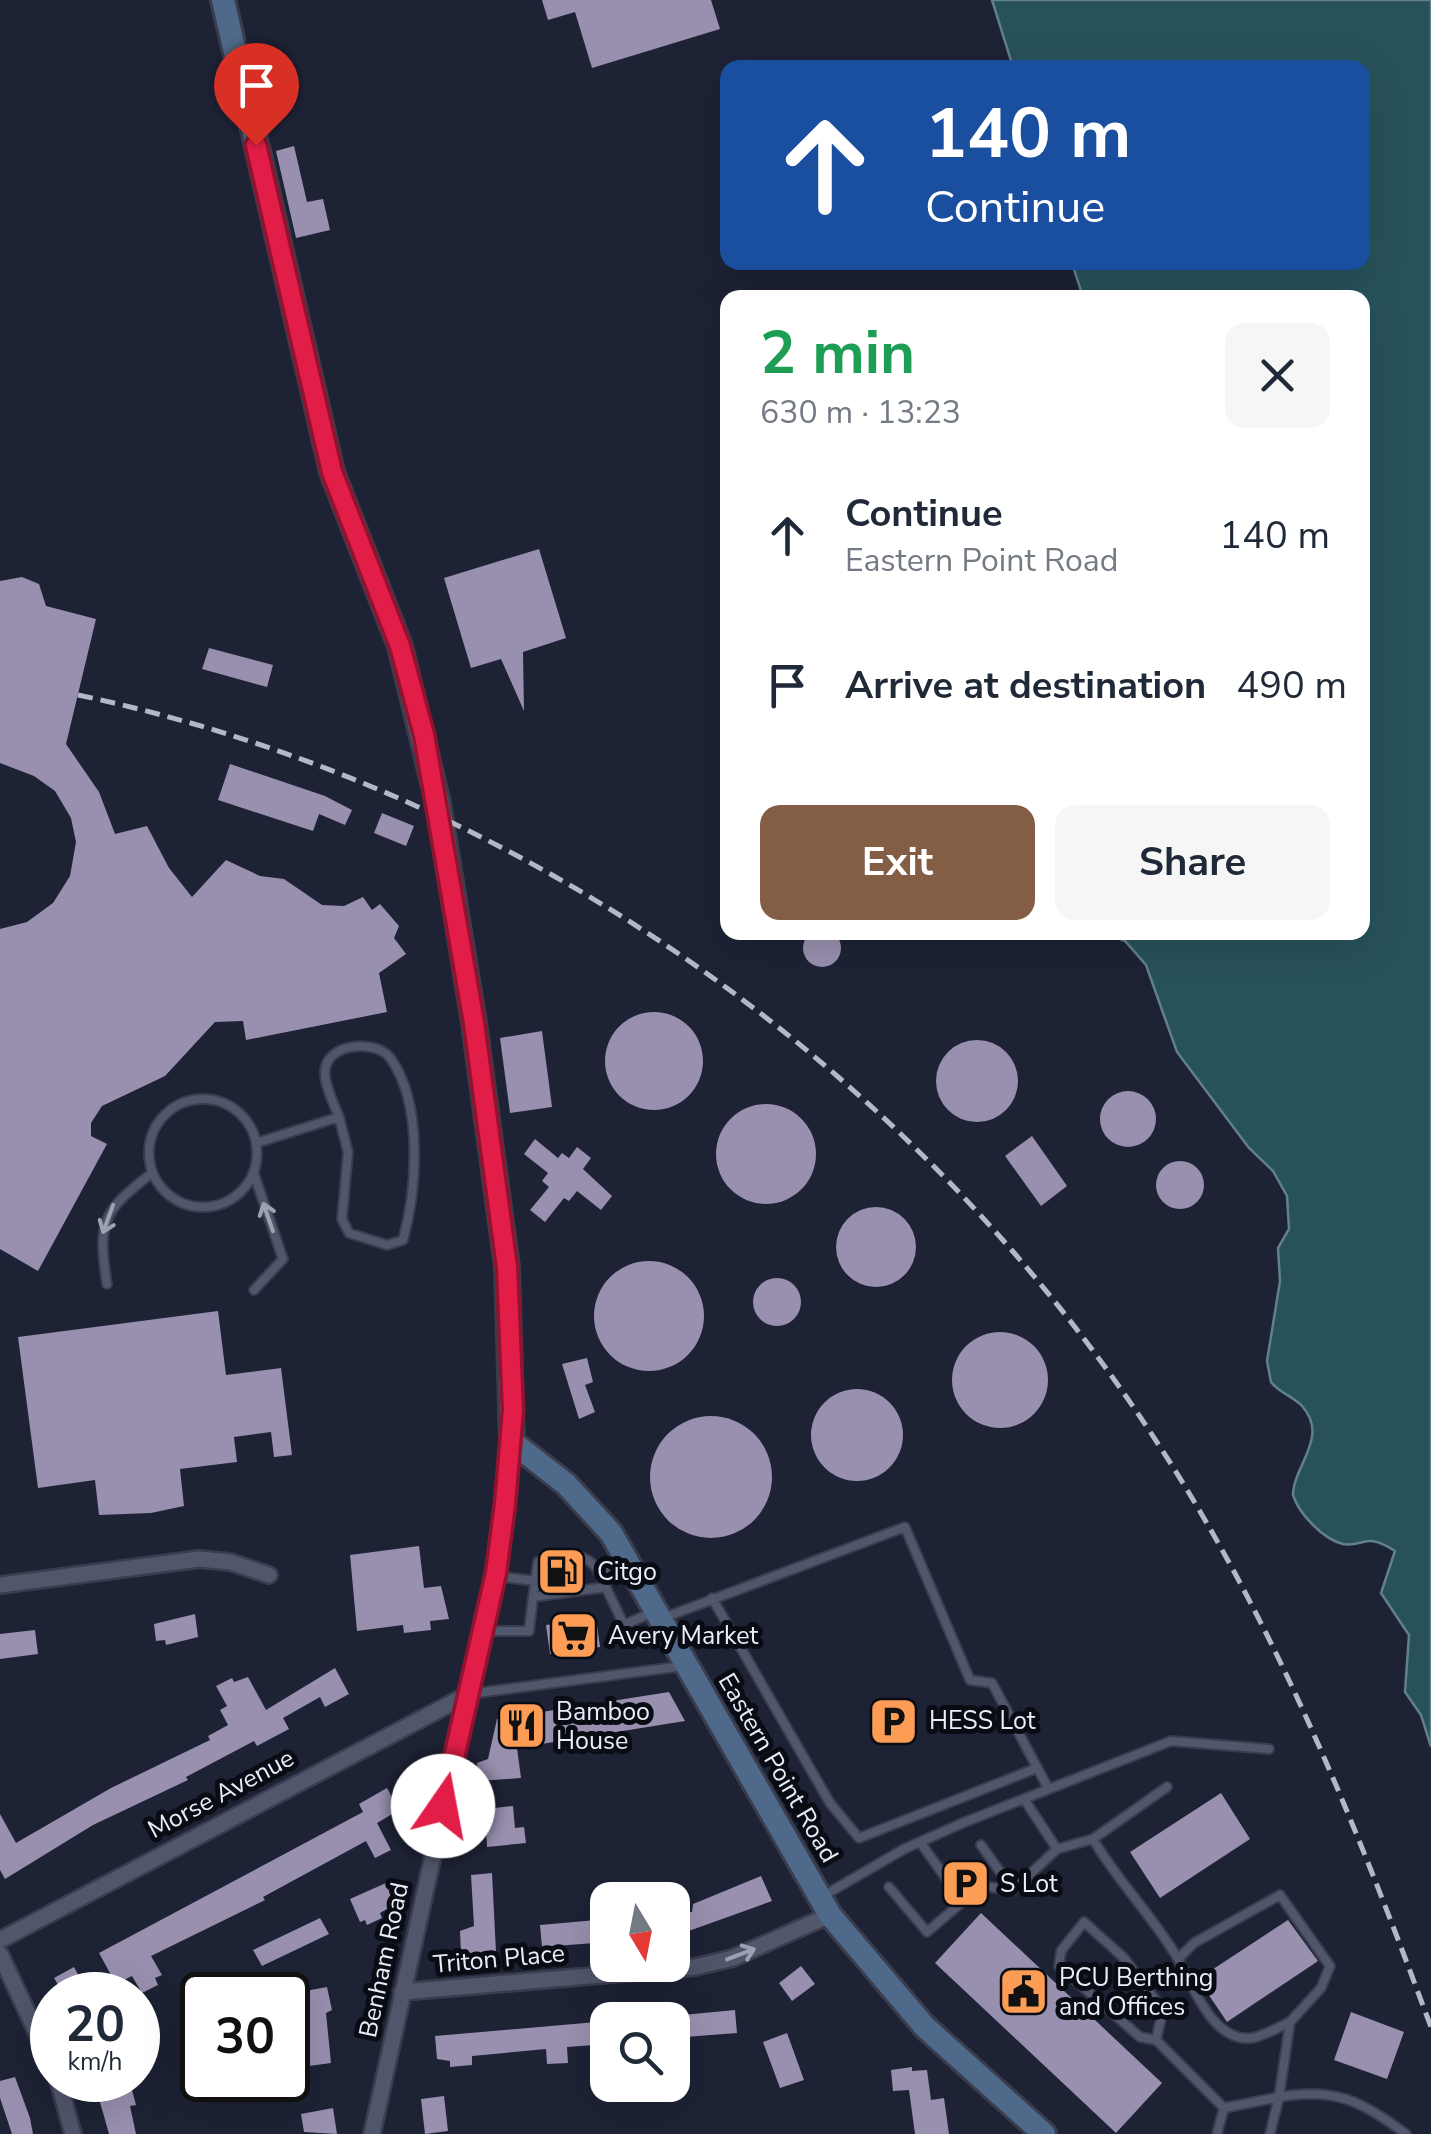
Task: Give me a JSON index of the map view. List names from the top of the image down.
{
  "streets": {
    "main road": ["Eastern Point Road"],
    "street": ["Morse Avenue", "Triton Place", "Benham Road"]
  },
  "crossings": [
    ["Eastern Point Road", "Triton Place"],
    ["Eastern Point Road", "Benham Road"],
    ["Morse Avenue", "Benham Road"],
    ["Triton Place", "Benham Road"]
  ],
  "one_way": ["Triton Place"],
  "places": {
    "fuel station": ["Citgo"],
    "supermarket": ["Avery Market"],
    "parking": ["HESS Lot", "S Lot"],
    "restaurant": ["Bamboo House"],
    "public building": ["PCU Berthing and Offices"]
  },
  "north": "bottom",
  "page": {
    "turn": ["140 m", "Continue"],
    "heading": ["2 min", "630 m · 13:23"],
    "list": [
      {
        "name": "Continue",
        "note": "Eastern Point Road",
        "value": "140 m"
      },
      {
        "name": "Arrive at destination",
        "value": "490 m"
      }
    ],
    "buttons": ["Exit", "Share"],
    "speed": "20 km/h",
    "limit": "30"
  }
}
